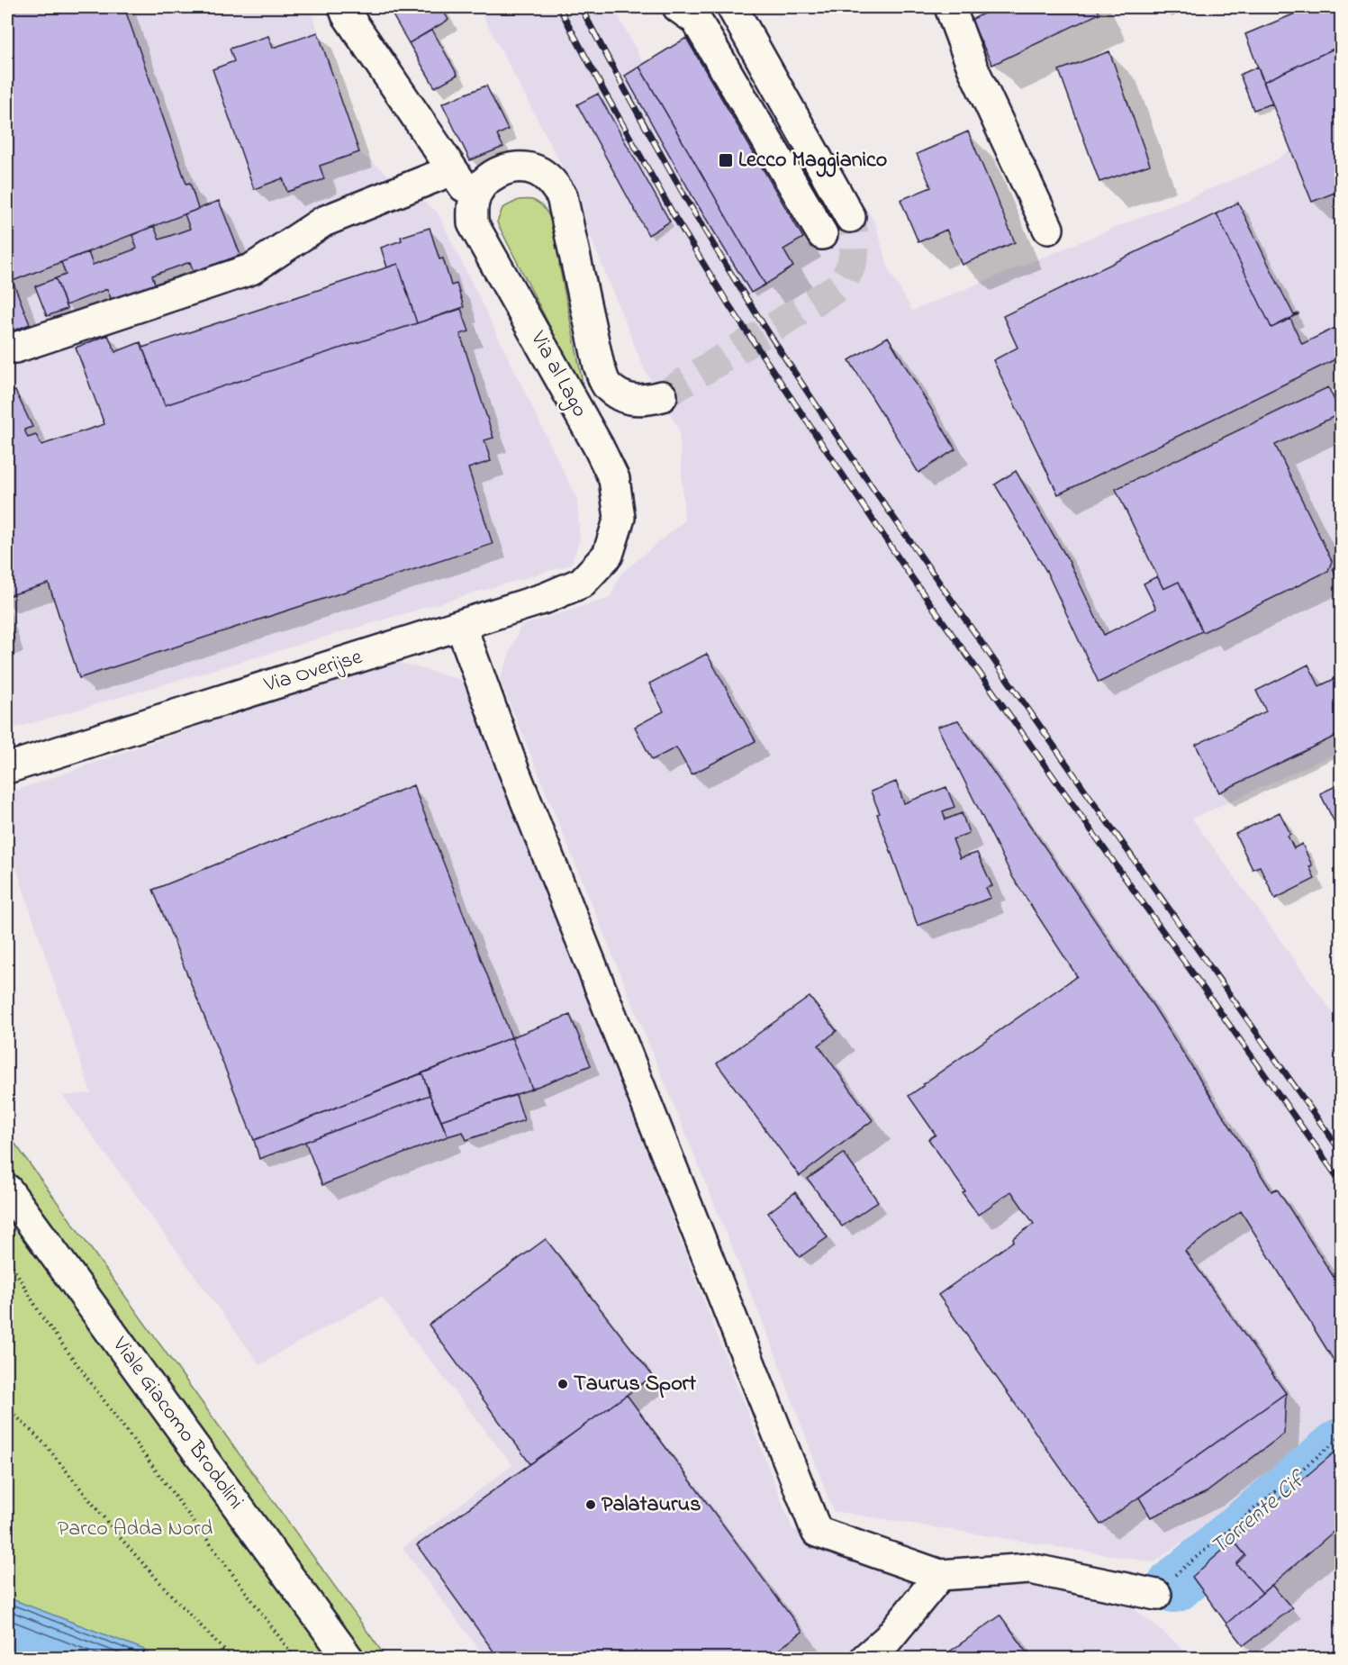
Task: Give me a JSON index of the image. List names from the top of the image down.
{
  "streets": {
    "street": ["Via al Lago", "Via Overijse", "Viale Giacomo Brodolini"]
  },
  "crossings": [
    ["Via al Lago", "Via Overijse"]
  ],
  "water": ["Torrente Cif"],
  "parks": ["Parco Adda Nord"],
  "places": {
    "transit": ["Lecco Maggianico"],
    "other": ["Taurus Sport", "Palataurus"]
  }
}
